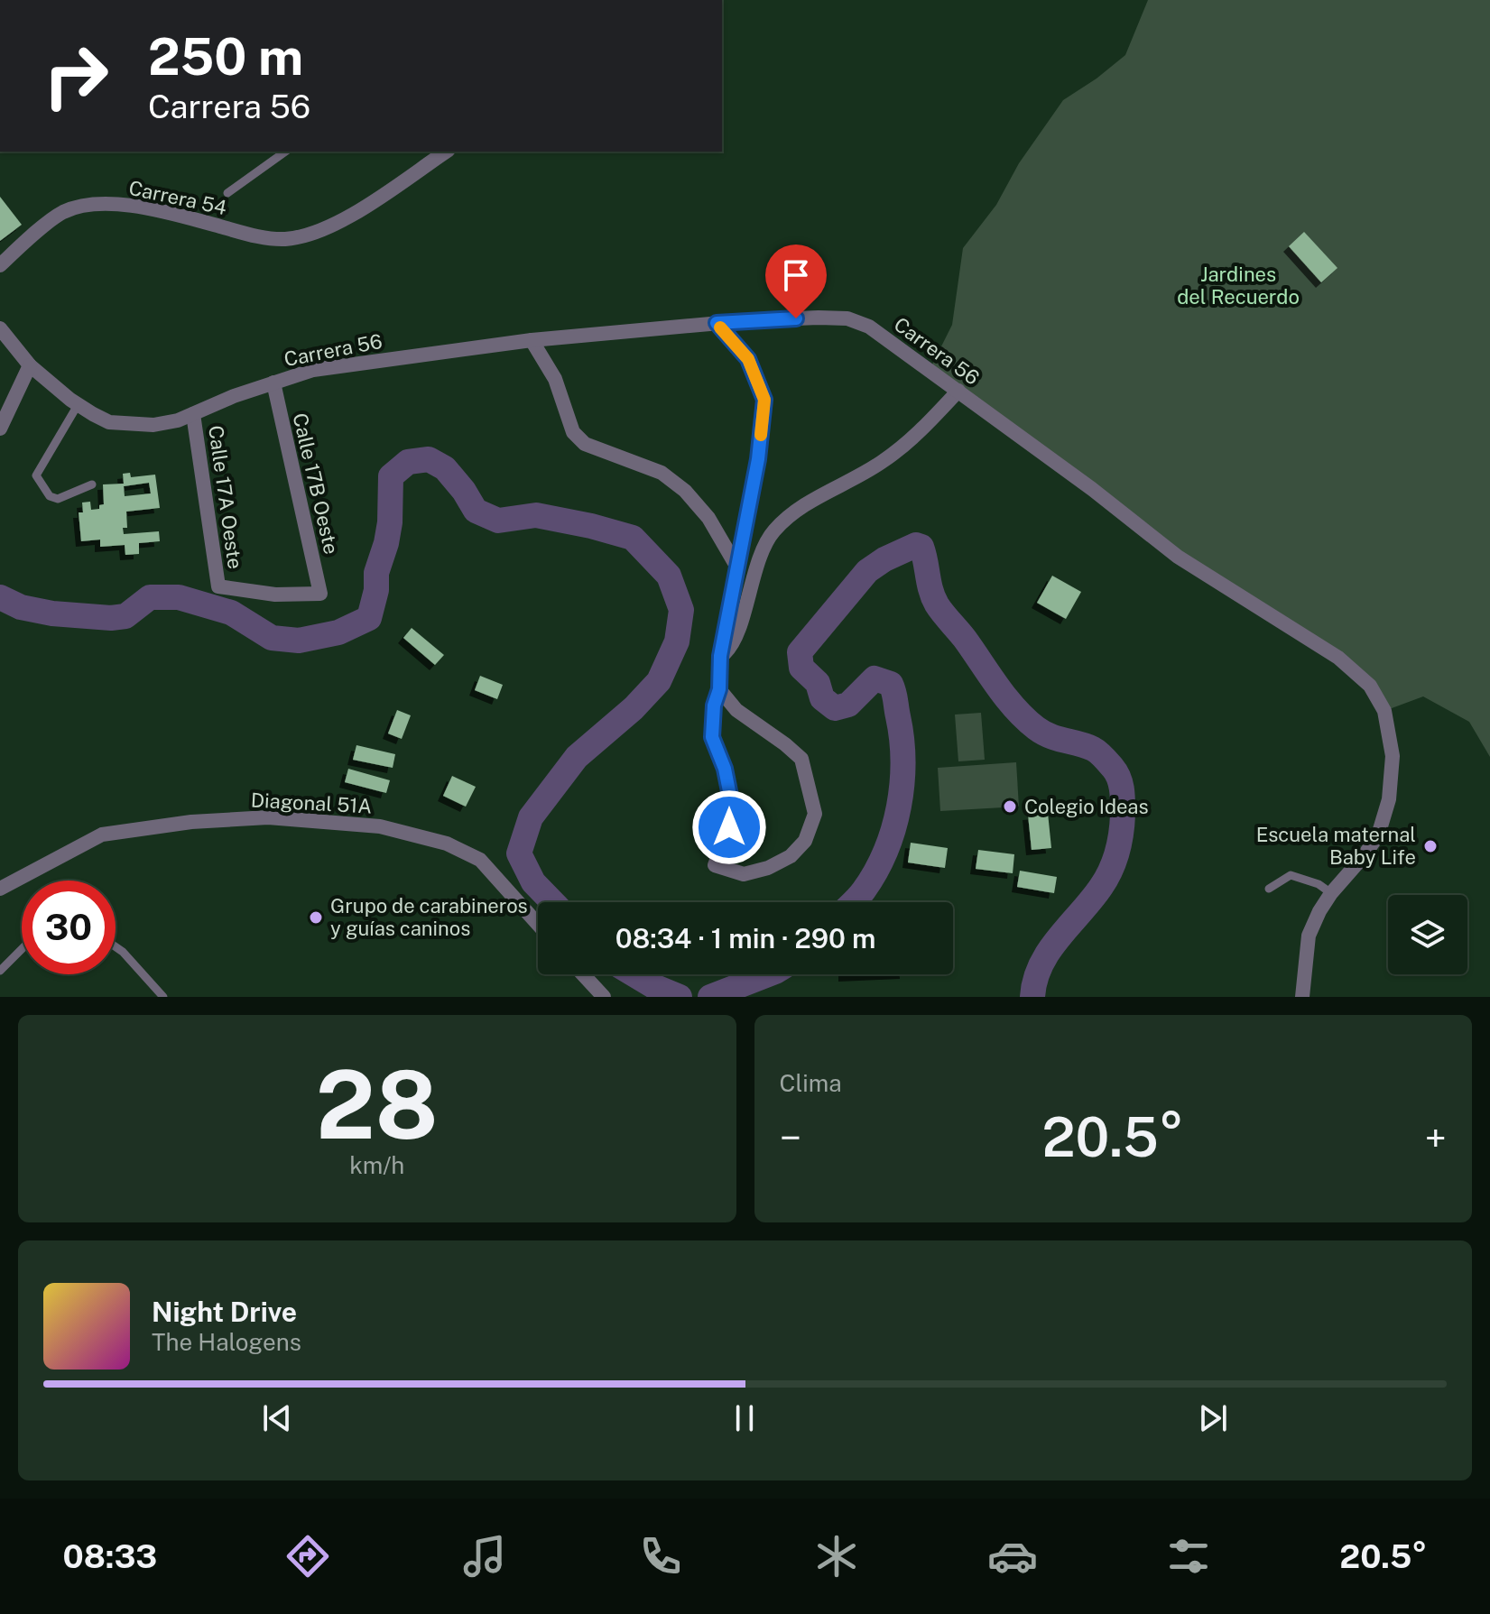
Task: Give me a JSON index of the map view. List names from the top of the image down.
{
  "streets": {
    "street": [
      "Carrera 54",
      "Carrera 56",
      "Calle 17B Oeste",
      "Calle 17A Oeste",
      "Diagonal 51A"
    ]
  },
  "crossings": [
    ["Carrera 56", "Calle 17B Oeste"],
    ["Carrera 56", "Calle 17A Oeste"],
    ["Calle 17B Oeste", "Calle 17A Oeste"]
  ],
  "parks": ["Jardines del Recuerdo"],
  "places": ["Colegio Ideas", "Escuela maternal Baby Life", "Grupo de carabineros y guías caninos"],
  "page": {
    "turn": ["250 m", "Carrera 56"],
    "limit": "30",
    "trip": "08:34 · 1 min · 290 m",
    "tile": [
      ["28", "km/h"],
      "Clima"
    ],
    "heat": ["−", "20.5°", "+"],
    "song": ["Night Drive", "The Halogens"],
    "tabs": ["08:33", "20.5°"]
  }
}
